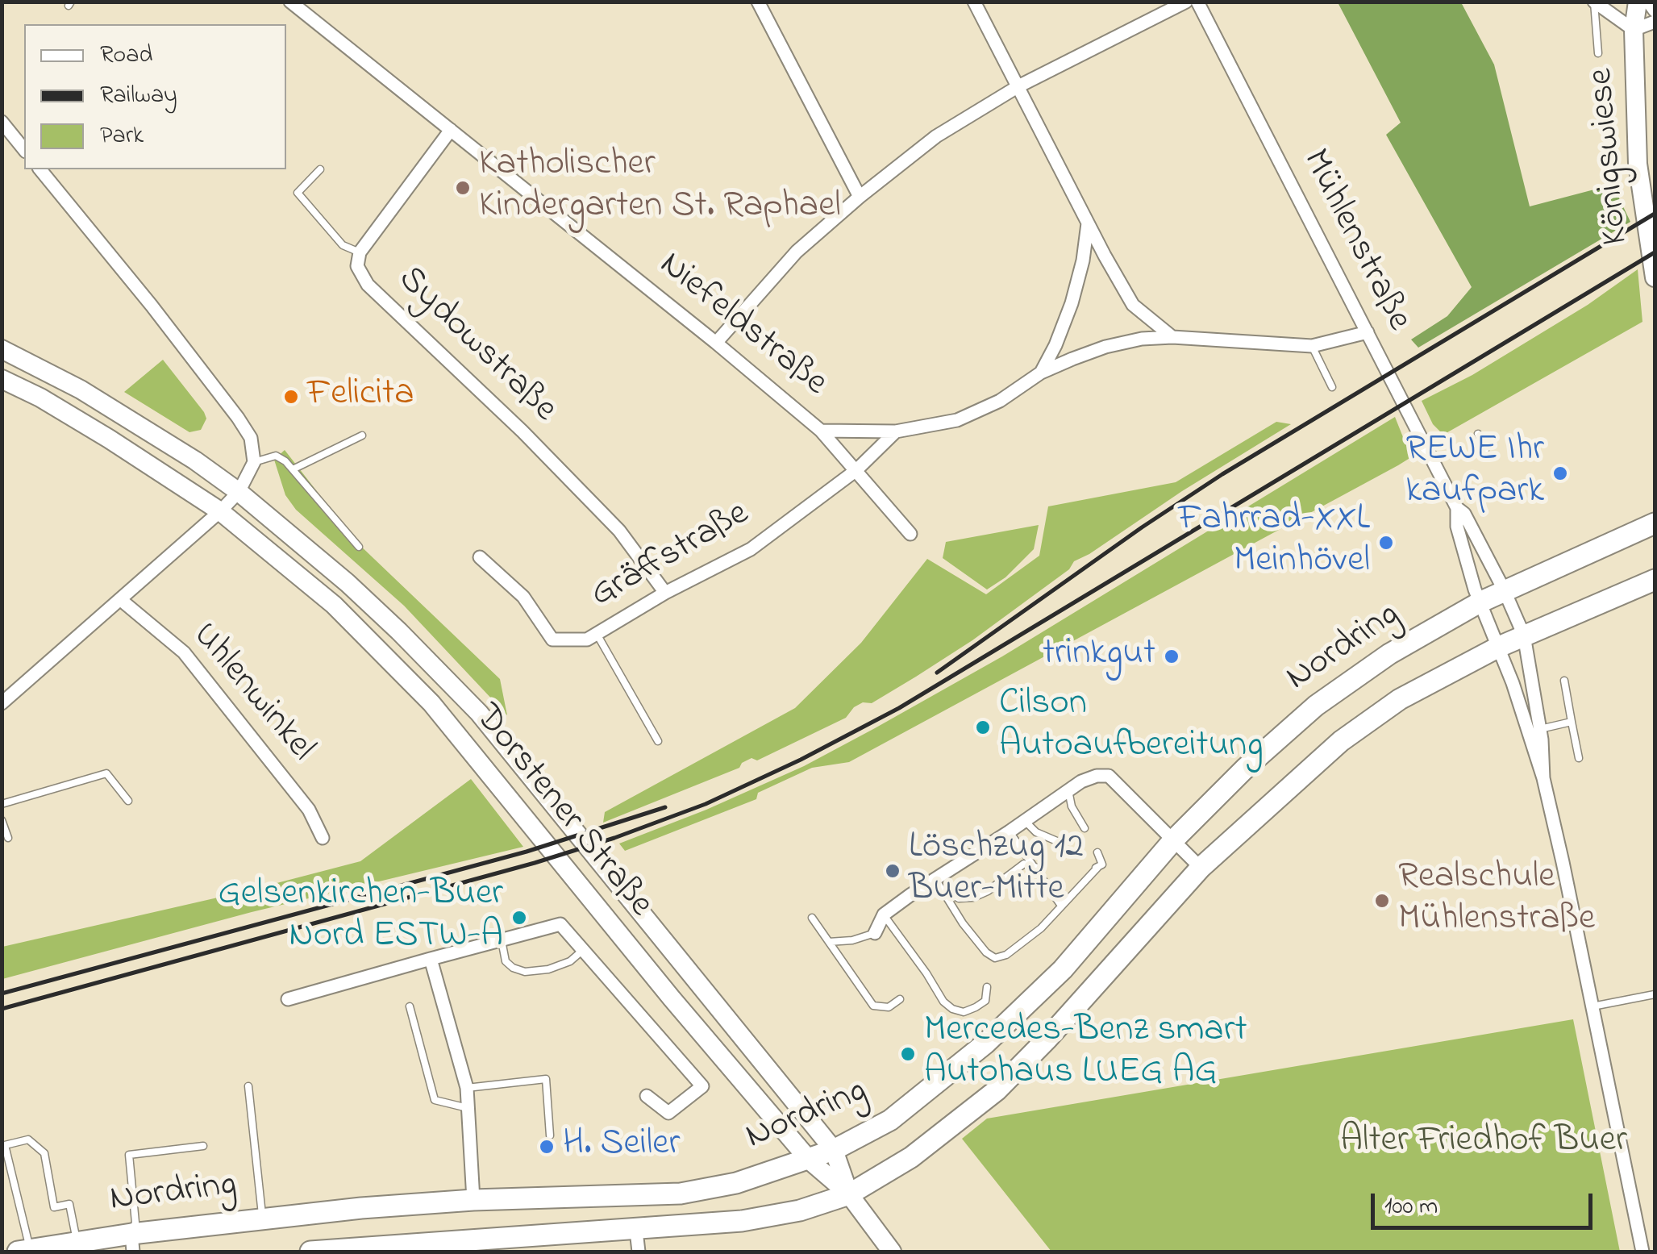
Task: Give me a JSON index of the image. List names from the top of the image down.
{
  "streets": {
    "main road": ["Königswiese", "Nordring", "Dorstener Straße"],
    "street": [
      "Mühlenstraße",
      "Niefeldstraße",
      "Sydowstraße",
      "Gräffstraße",
      "Uhlenwinkel"
    ]
  },
  "crossings": [
    ["Mühlenstraße", "Nordring"],
    ["Niefeldstraße", "Sydowstraße"],
    ["Niefeldstraße", "Gräffstraße"],
    ["Sydowstraße", "Gräffstraße"],
    ["Nordring", "Dorstener Straße"]
  ],
  "parks": ["Alter Friedhof Buer"],
  "places": [
    "Katholischer Kindergarten St. Raphael",
    "Felicita",
    "REWE Ihr kaufpark",
    "Fahrrad-XXL Meinhövel",
    "trinkgut",
    "Cilson Autoaufbereitung",
    "Löschzug 12 Buer-Mitte",
    "Realschule Mühlenstraße",
    "Gelsenkirchen-Buer Nord ESTW-A",
    "Mercedes-Benz smart Autohaus LUEG AG",
    "H. Seiler"
  ],
  "legend": ["Road", "Railway", "Park"],
  "scale_bar": "100 m"
}
